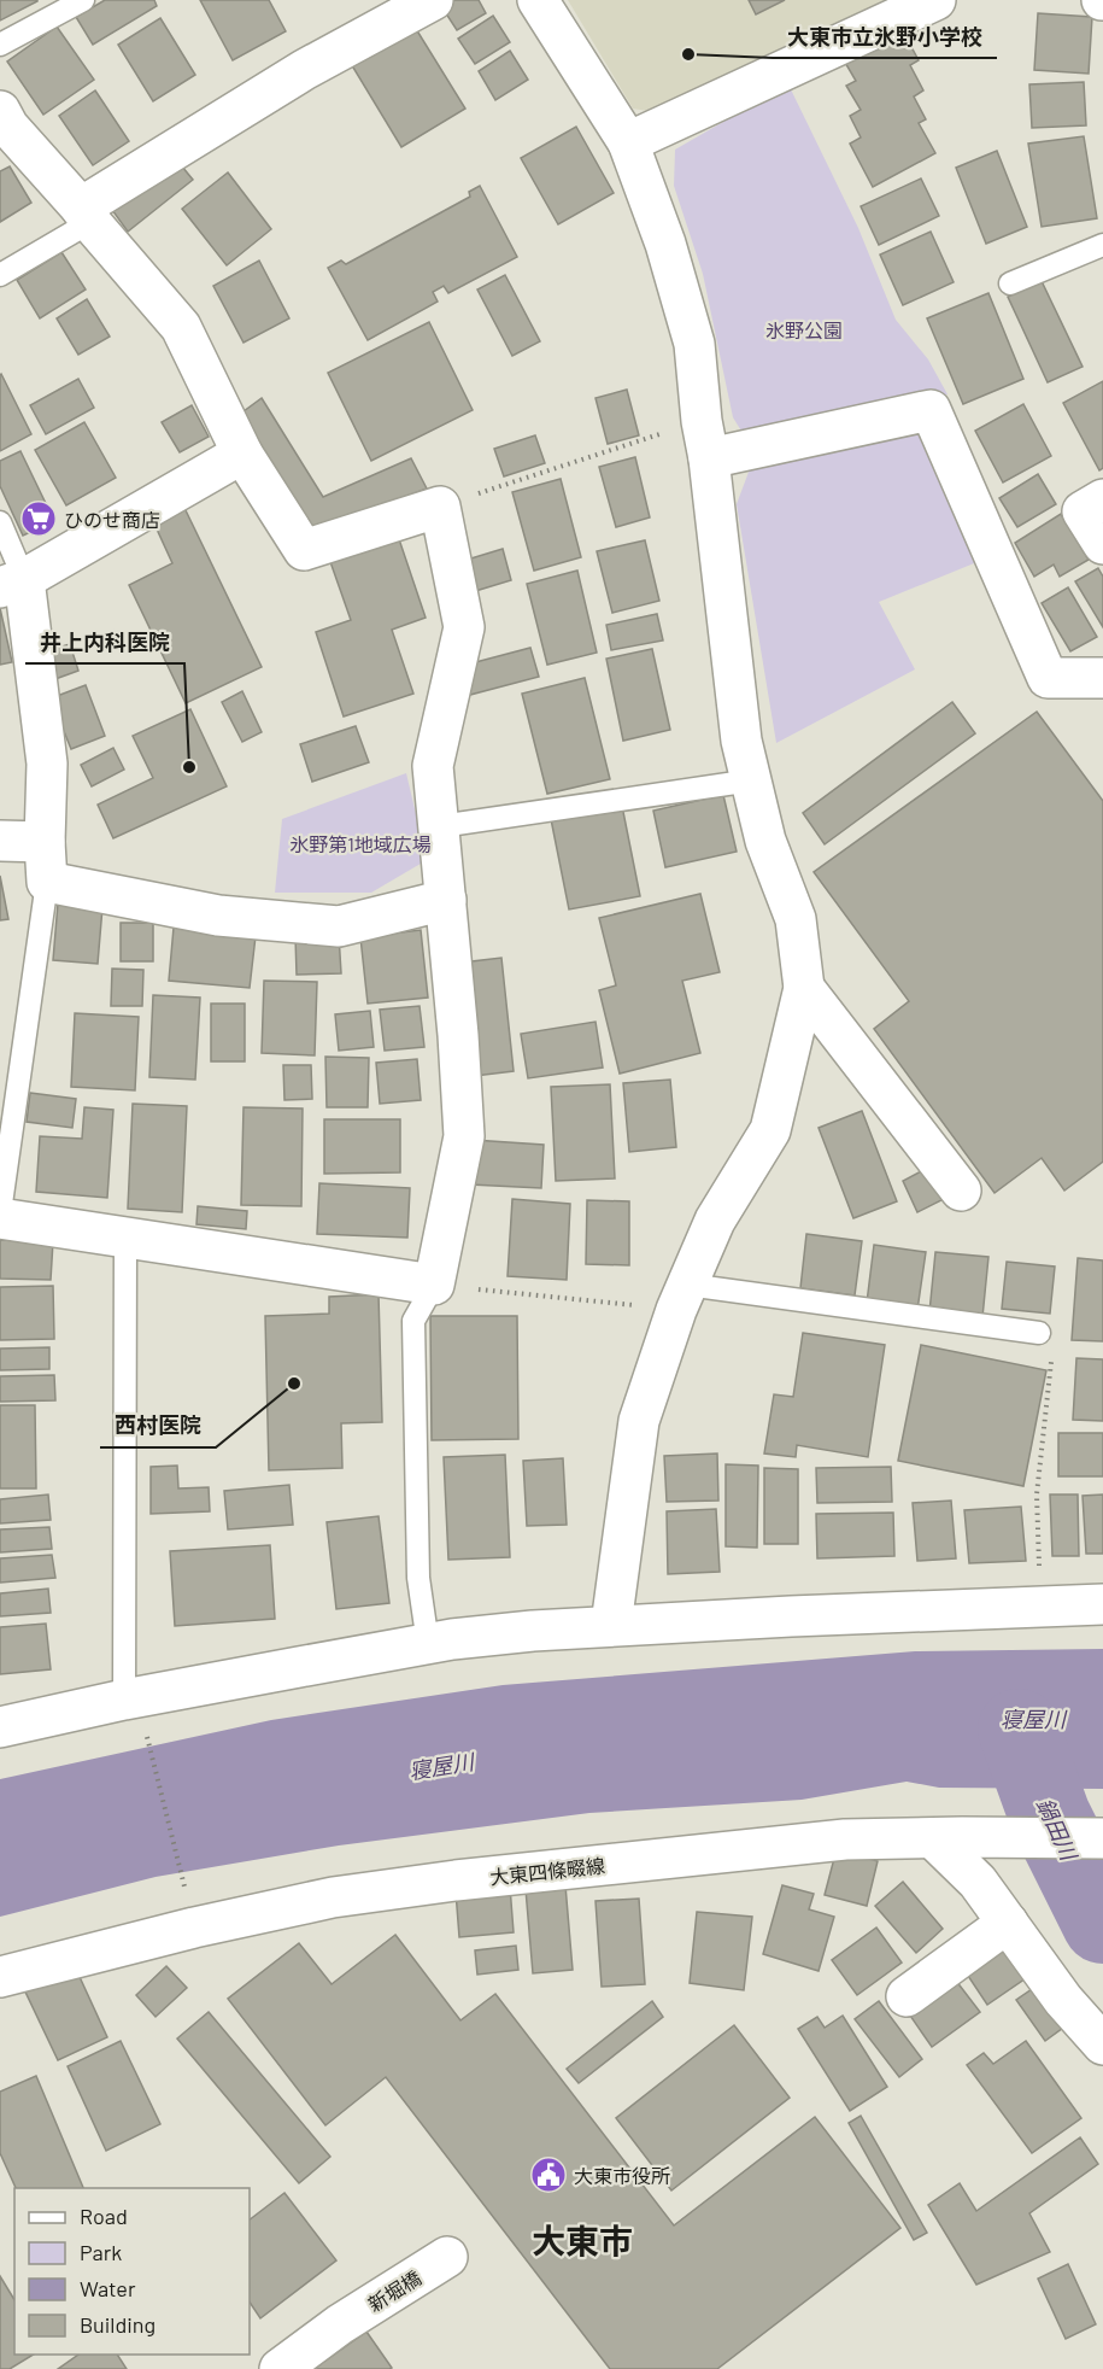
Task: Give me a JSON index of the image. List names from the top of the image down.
{
  "streets": {
    "street": ["大東四條畷線", "新堀橋"]
  },
  "districts": ["大東市"],
  "water": ["寝屋川", "鍋田川"],
  "parks": ["氷野公園", "氷野第1地域広場"],
  "places": {
    "other": ["大東市立氷野小学校", "井上内科医院", "西村医院"],
    "supermarket": ["ひのせ商店"],
    "public building": ["大東市役所"]
  },
  "legend": [
    "Road",
    "Park",
    "Water",
    "Building"
  ]
}
